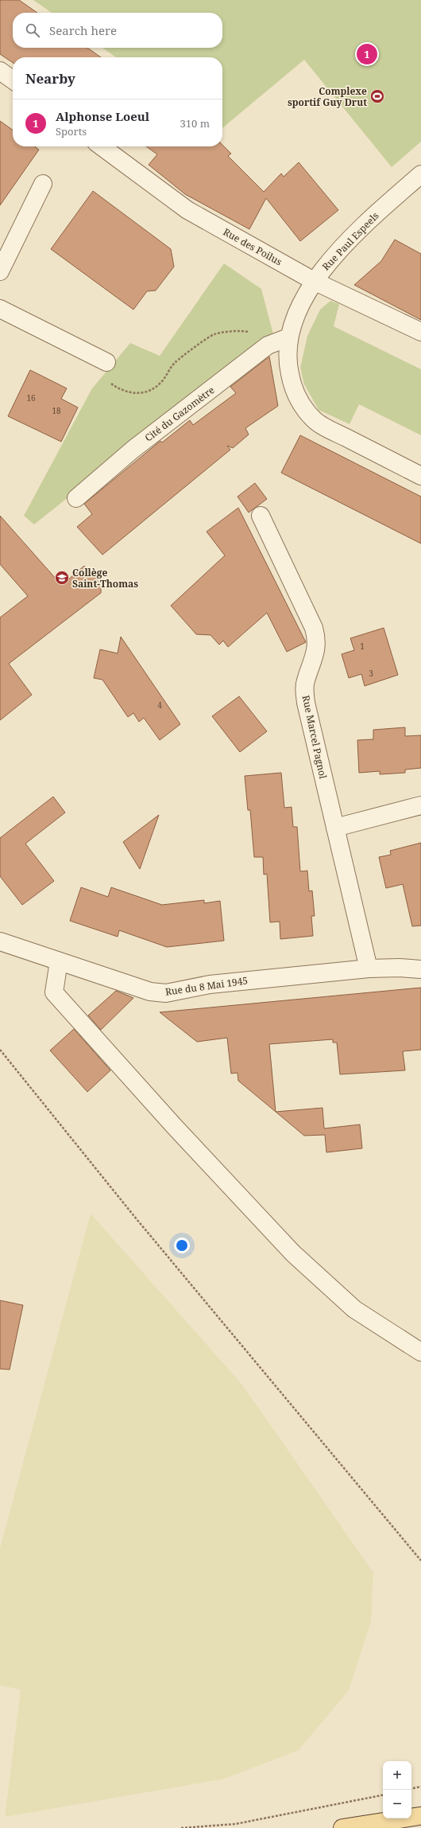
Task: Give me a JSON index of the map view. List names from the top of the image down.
{
  "streets": {
    "street": [
      "Rue Paul Espeels",
      "Rue des Poilus",
      "Cité du Gazomètre",
      "Rue Marcel Pagnol",
      "Rue du 8 Mai 1945"
    ]
  },
  "crossings": [
    ["Rue Paul Espeels", "Rue des Poilus"],
    ["Rue Paul Espeels", "Cité du Gazomètre"],
    ["Rue Marcel Pagnol", "Rue du 8 Mai 1945"]
  ],
  "places": {
    "sports": ["Complexe sportif Guy Drut"],
    "school or university": ["Collège Saint-Thomas"]
  },
  "house_numbers": [
    "16",
    "18",
    "1",
    "3",
    "4"
  ],
  "page": {
    "search": "Search here",
    "pins": "1",
    "heading": "Nearby",
    "list": [
      {
        "mark": "1",
        "name": "Alphonse Loeul",
        "note": "Sports",
        "value": "310 m"
      }
    ],
    "map_buttons": ["+", "−"]
  }
}
